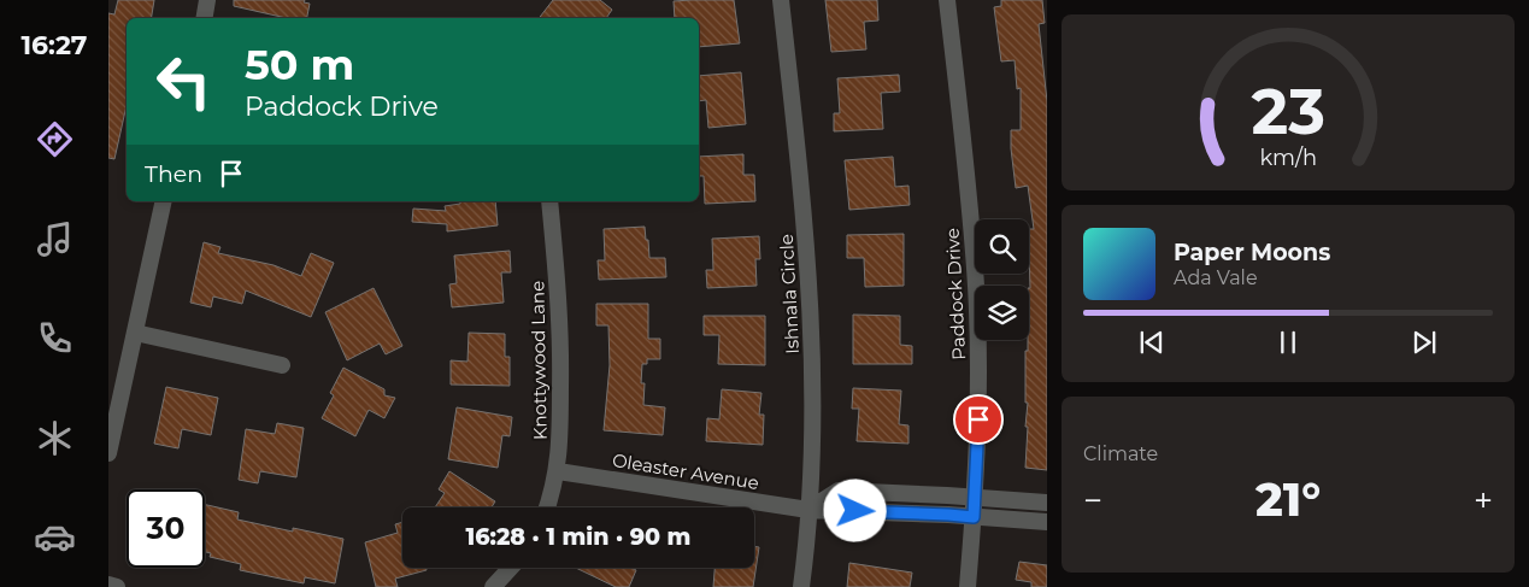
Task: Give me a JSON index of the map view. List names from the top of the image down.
{
  "streets": {
    "street": [
      "Ishnala Circle",
      "Paddock Drive",
      "Knottywood Lane",
      "Oleaster Avenue"
    ]
  },
  "crossings": [
    ["Ishnala Circle", "Oleaster Avenue"],
    ["Paddock Drive", "Oleaster Avenue"],
    ["Knottywood Lane", "Oleaster Avenue"]
  ],
  "page": {
    "tabs": "16:27",
    "turn": ["50 m", "Paddock Drive"],
    "then": "Then",
    "song": ["Paper Moons", "Ada Vale"],
    "tile": "Climate",
    "heat": ["−", "21°", "+"],
    "limit": "30",
    "trip": "16:28 · 1 min · 90 m",
    "gauge": ["23", "km/h"]
  }
}
